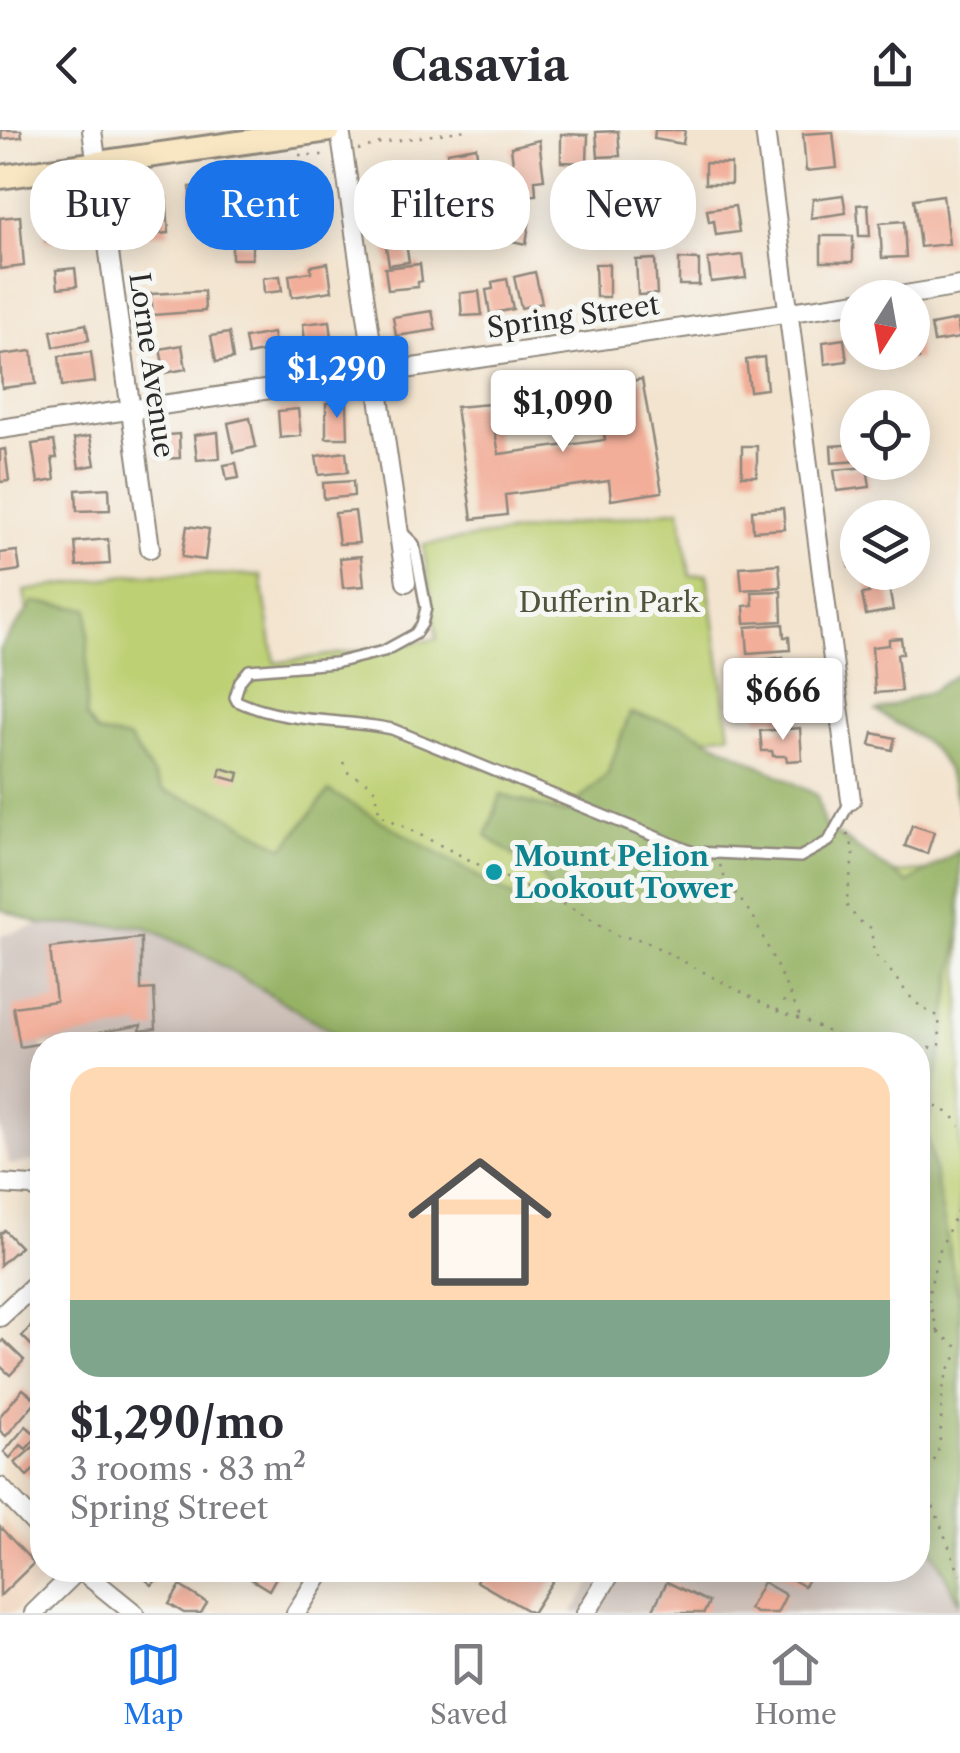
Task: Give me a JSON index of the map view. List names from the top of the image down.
{
  "streets": {
    "street": ["Spring Street", "Lorne Avenue"]
  },
  "crossings": [
    ["Spring Street", "Lorne Avenue"]
  ],
  "parks": ["Dufferin Park"],
  "places": ["Mount Pelion Lookout Tower"],
  "north": "bottom",
  "page": {
    "header": "Casavia",
    "chip": [
      "Buy",
      "Rent",
      "Filters",
      "New"
    ],
    "price": ["$1,290", "$1,090", "$666"],
    "list": [
      {
        "name": "$1,290/mo",
        "note": "3 rooms · 83 m² · Spring Street"
      }
    ],
    "tabs": ["Map", "Saved", "Home"]
  }
}
